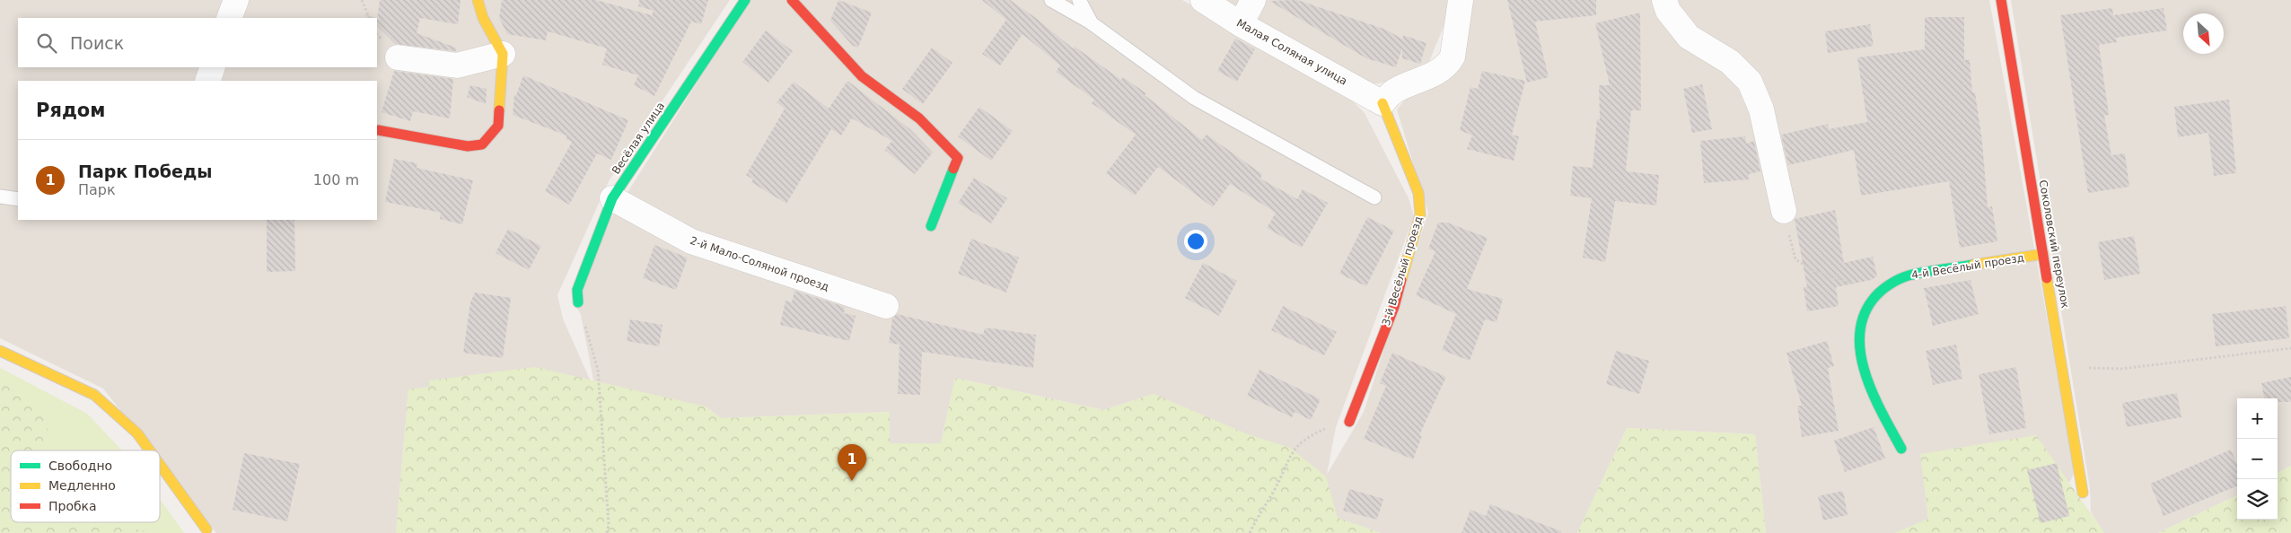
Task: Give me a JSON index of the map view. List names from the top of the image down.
{
  "streets": {
    "street": [
      "Малая Соляная улица",
      "Весёлая улица",
      "Соколовский переулок",
      "2-й Мало-Соляной проезд",
      "4-й Весёлый проезд",
      "3-й Весёлый проезд"
    ]
  },
  "crossings": [
    ["Малая Соляная улица", "3-й Весёлый проезд"],
    ["Весёлая улица", "2-й Мало-Соляной проезд"],
    ["Соколовский переулок", "4-й Весёлый проезд"]
  ],
  "legend": ["Свободно", "Медленно", "Пробка"],
  "north": "bottom right",
  "page": {
    "search": "Поиск",
    "heading": "Рядом",
    "list": [
      {
        "mark": "1",
        "name": "Парк Победы",
        "note": "Парк",
        "value": "100 m"
      }
    ],
    "map_buttons": ["+", "−"],
    "pins": "1"
  }
}
